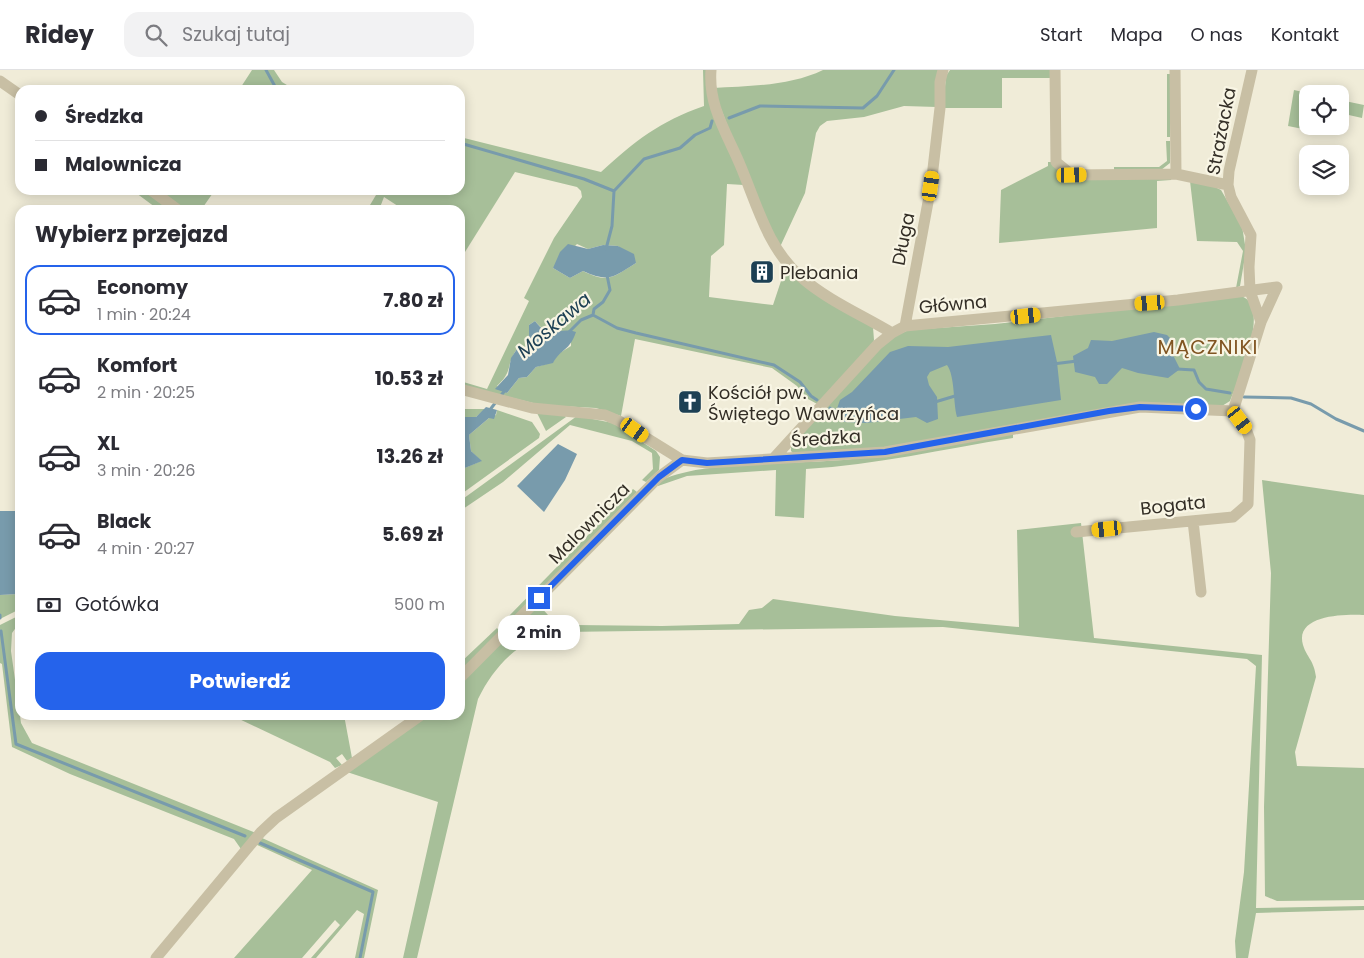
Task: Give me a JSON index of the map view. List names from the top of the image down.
{
  "streets": {
    "street": [
      "Strażacka",
      "Długa",
      "Główna",
      "Średzka",
      "Bogata",
      "Malownicza"
    ]
  },
  "crossings": [
    ["Strażacka", "Główna"],
    ["Długa", "Główna"],
    ["Główna", "Średzka"],
    ["Średzka", "Bogata"],
    ["Średzka", "Malownicza"]
  ],
  "districts": ["MĄCZNIKI"],
  "water": ["Moskawa"],
  "places": {
    "building": ["Plebania"],
    "church": ["Kościół pw. Świętego Wawrzyńca"]
  },
  "page": {
    "header": "Ridey",
    "search": "Szukaj tutaj",
    "nav": [
      "Start",
      "Mapa",
      "O nas",
      "Kontakt"
    ],
    "banner": ["Średzka", "Malownicza"],
    "heading": "Wybierz przejazd",
    "list": [
      {
        "name": "Economy",
        "note": "1 min · 20:24",
        "value": "7.80 zł"
      },
      {
        "name": "Komfort",
        "note": "2 min · 20:25",
        "value": "10.53 zł"
      },
      {
        "name": "XL",
        "note": "3 min · 20:26",
        "value": "13.26 zł"
      },
      {
        "name": "Black",
        "note": "4 min · 20:27",
        "value": "5.69 zł"
      }
    ],
    "pay": ["Gotówka", "500 m"],
    "bubble": "2 min",
    "buttons": "Potwierdź"
  }
}
